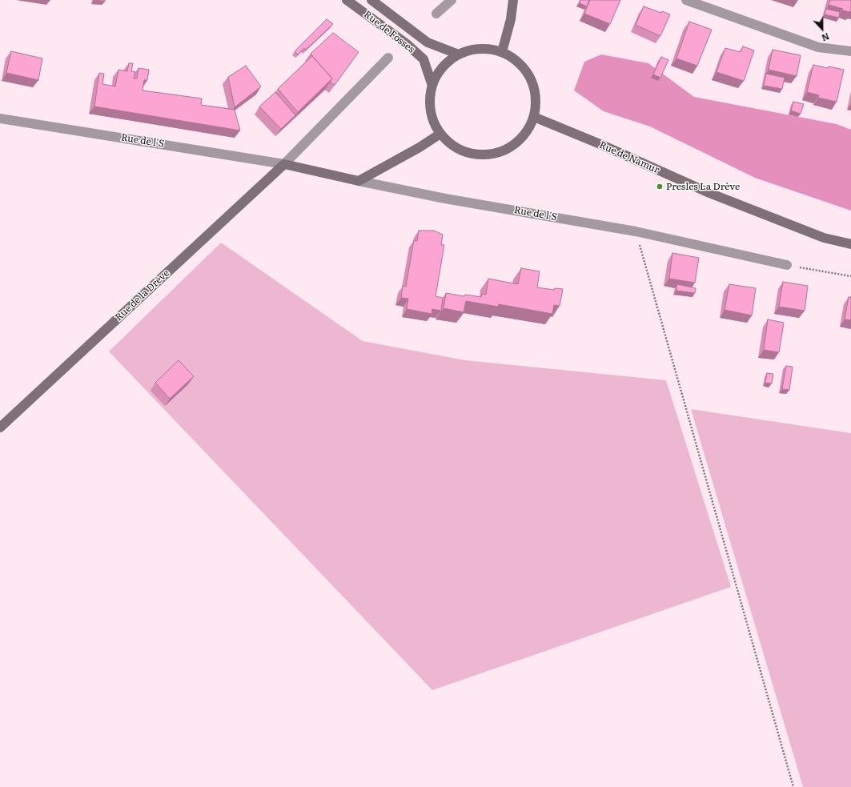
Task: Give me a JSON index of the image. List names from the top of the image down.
{
  "streets": {
    "main road": [
      "Rue de Fosses",
      "Rue de l'S",
      "Rue de Namur",
      "Rue de la Drève"
    ]
  },
  "crossings": [
    ["Rue de Fosses", "Rue de Namur"],
    ["Rue de l'S", "Rue de la Drève"]
  ],
  "places": ["Presles La Drève"],
  "north": "bottom"
}
